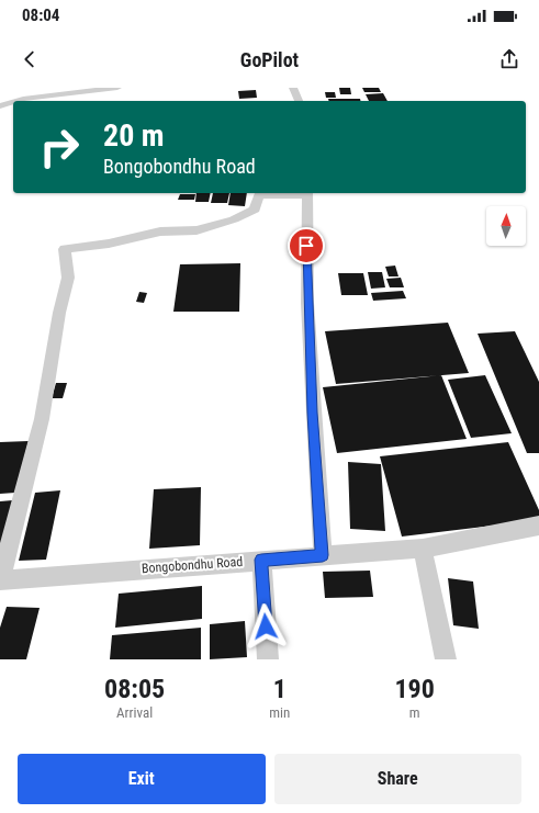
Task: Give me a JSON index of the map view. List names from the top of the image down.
{
  "streets": {
    "street": ["Bongobondhu Road"]
  },
  "north": "top",
  "page": {
    "status": "08:04",
    "header": "GoPilot",
    "turn": ["20 m", "Bongobondhu Road"],
    "eta": [
      "08:05",
      "Arrival",
      "1",
      "min",
      "190",
      "m"
    ],
    "buttons": ["Exit", "Share"]
  }
}
